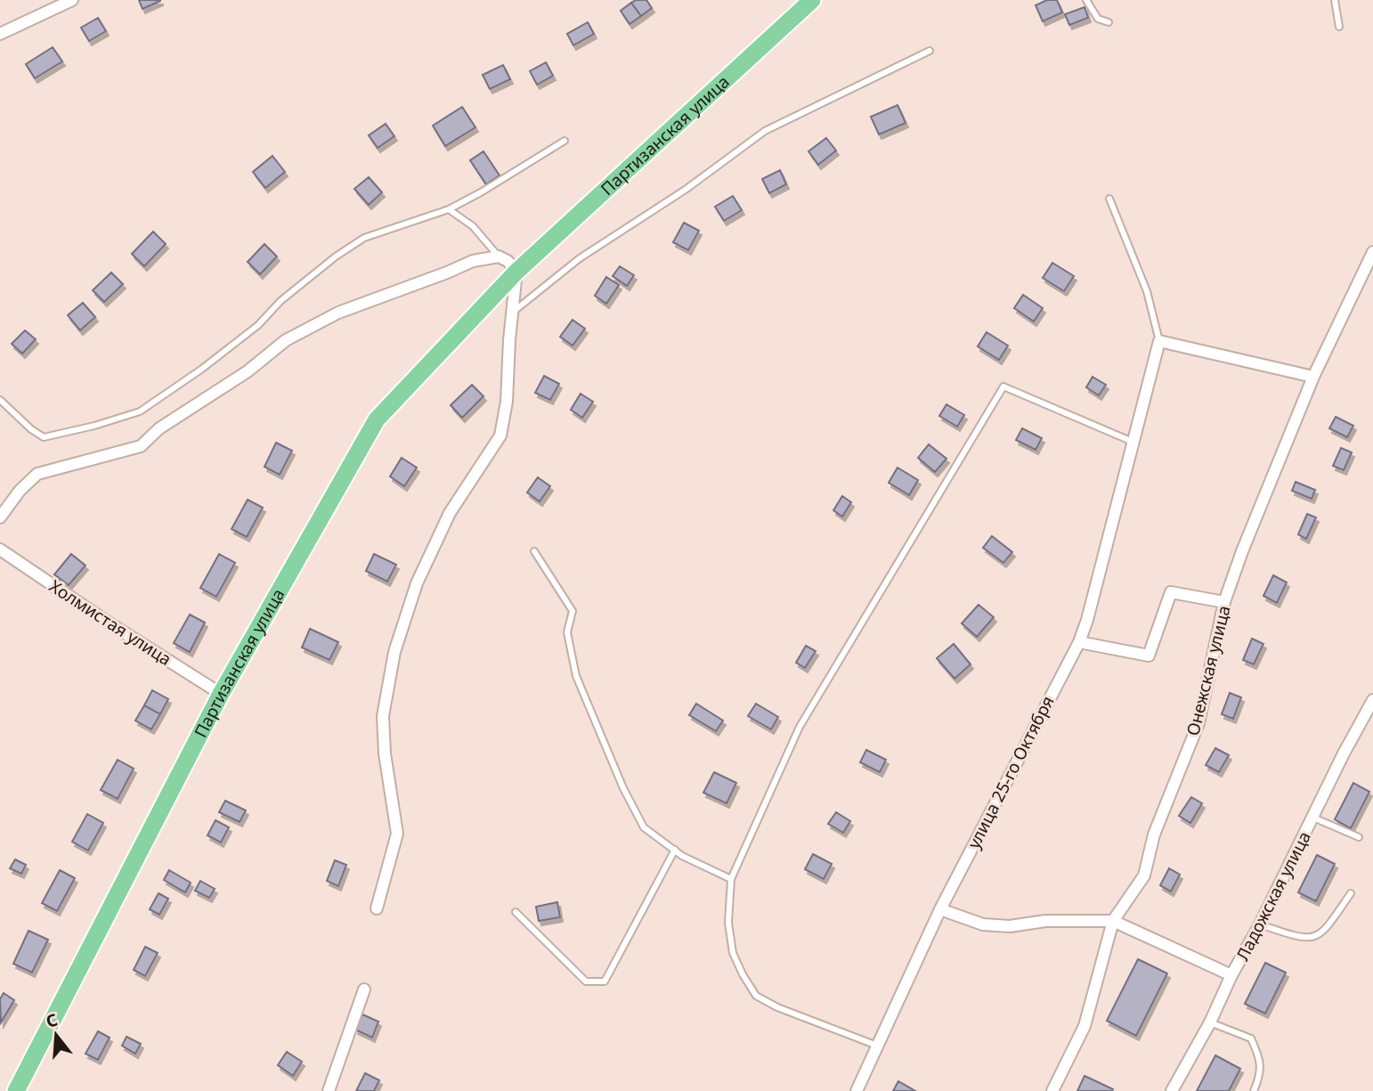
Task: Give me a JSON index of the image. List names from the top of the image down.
{
  "streets": {
    "main road": ["Партизанская улица"],
    "street": [
      "Холмистая улица",
      "Онежская улица",
      "улица 25-го Октября",
      "Ладожская улица"
    ]
  },
  "crossings": [
    ["Партизанская улица", "Холмистая улица"]
  ],
  "north": "top"
}
